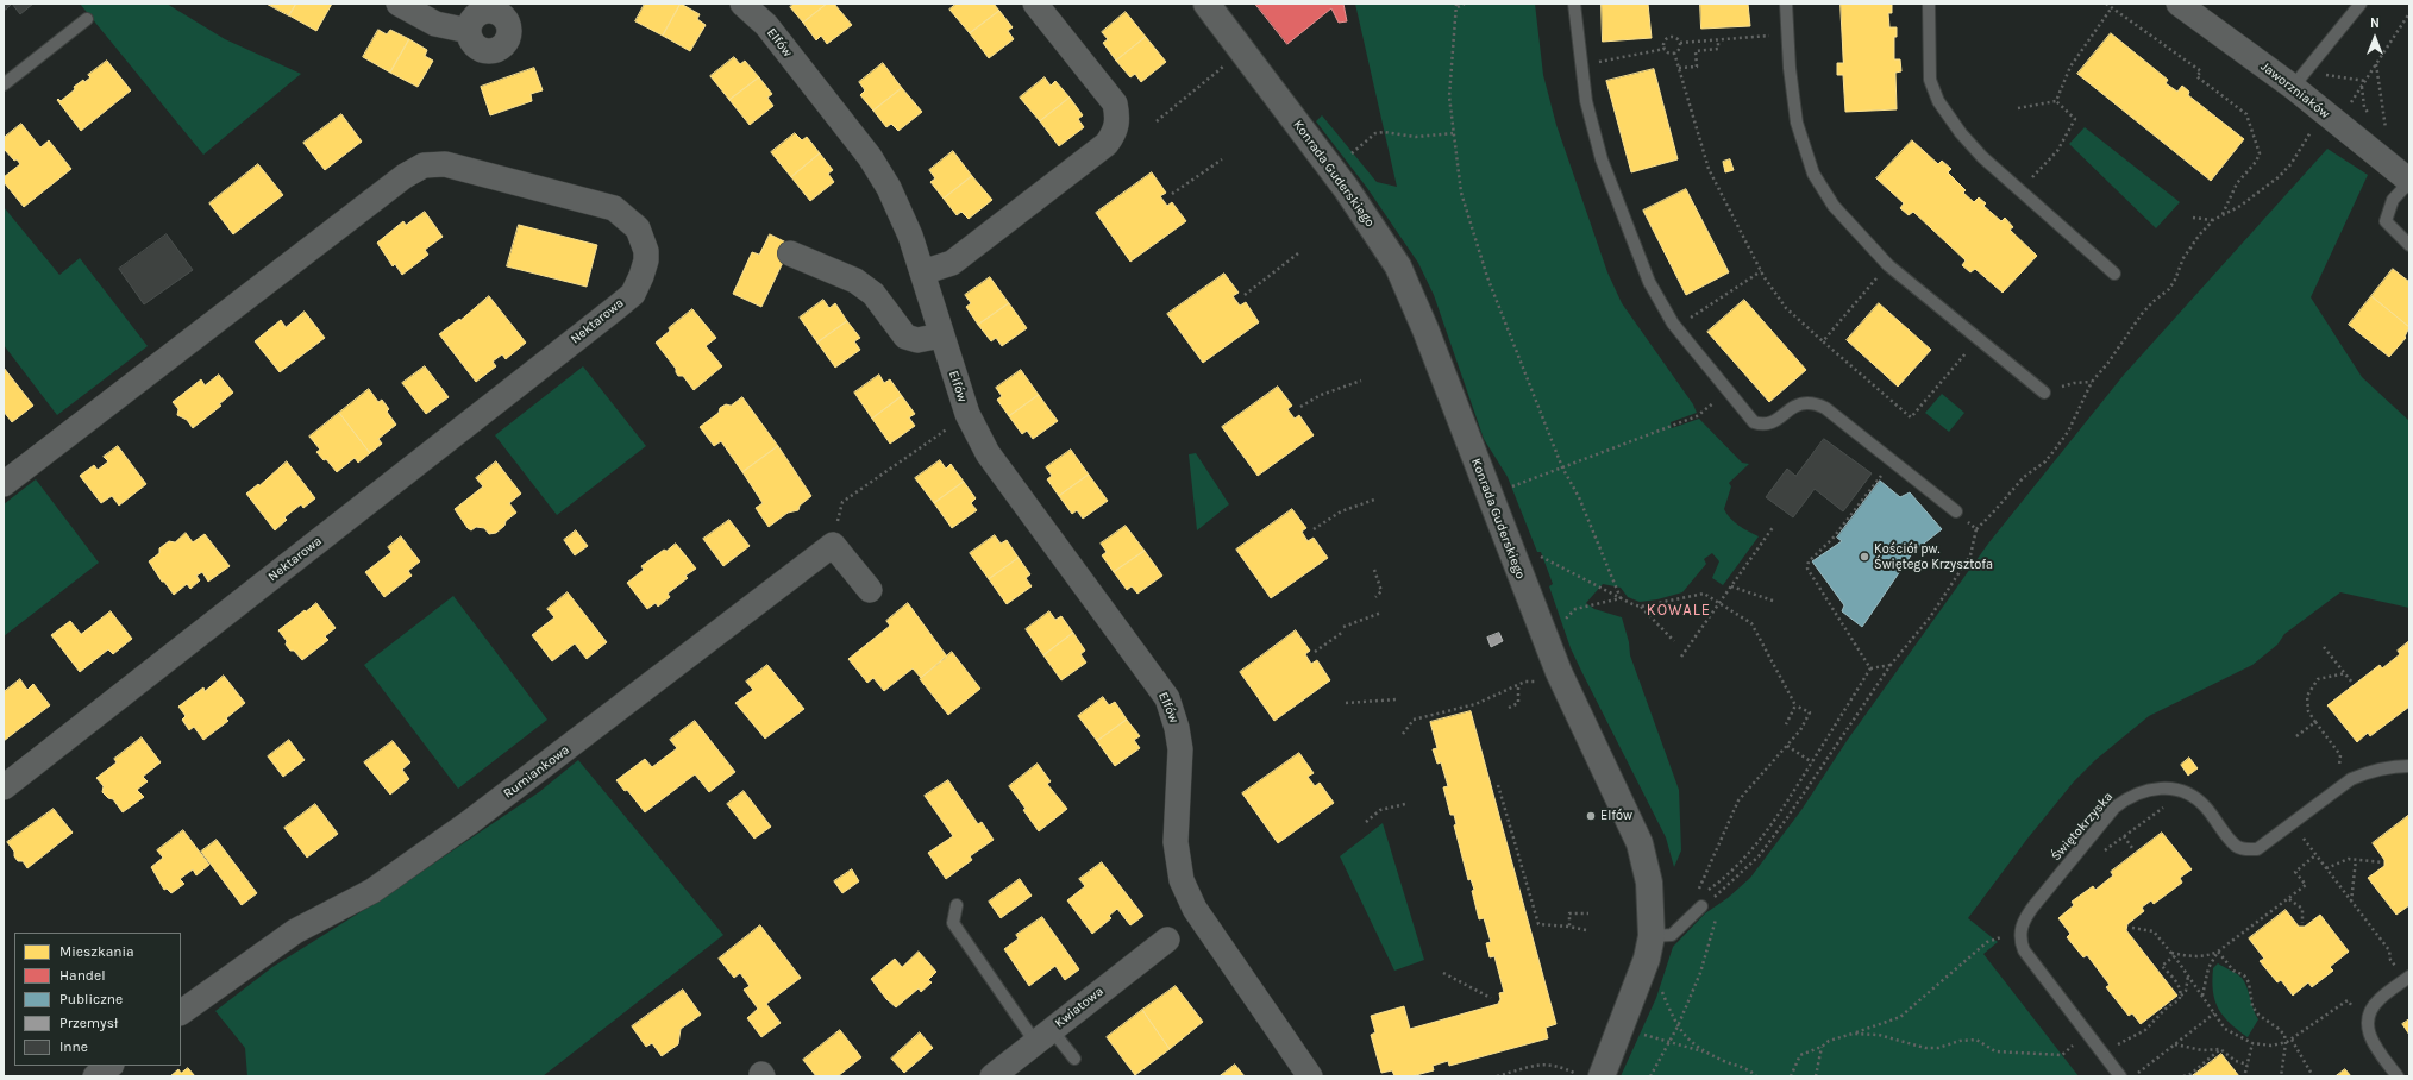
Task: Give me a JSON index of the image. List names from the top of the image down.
{
  "streets": {
    "street": [
      "Elfów",
      "Jaworzniaków",
      "Konrada Guderskiego",
      "Nektarowa",
      "Rumiankowa",
      "Kwiatowa"
    ],
    "lane": ["Świętokrzyska"]
  },
  "districts": ["KOWALE"],
  "places": ["Kościół pw. Świętego Krzysztofa", "Elfów"],
  "legend": [
    "Mieszkania",
    "Handel",
    "Publiczne",
    "Przemysł",
    "Inne"
  ],
  "north": "top"
}
